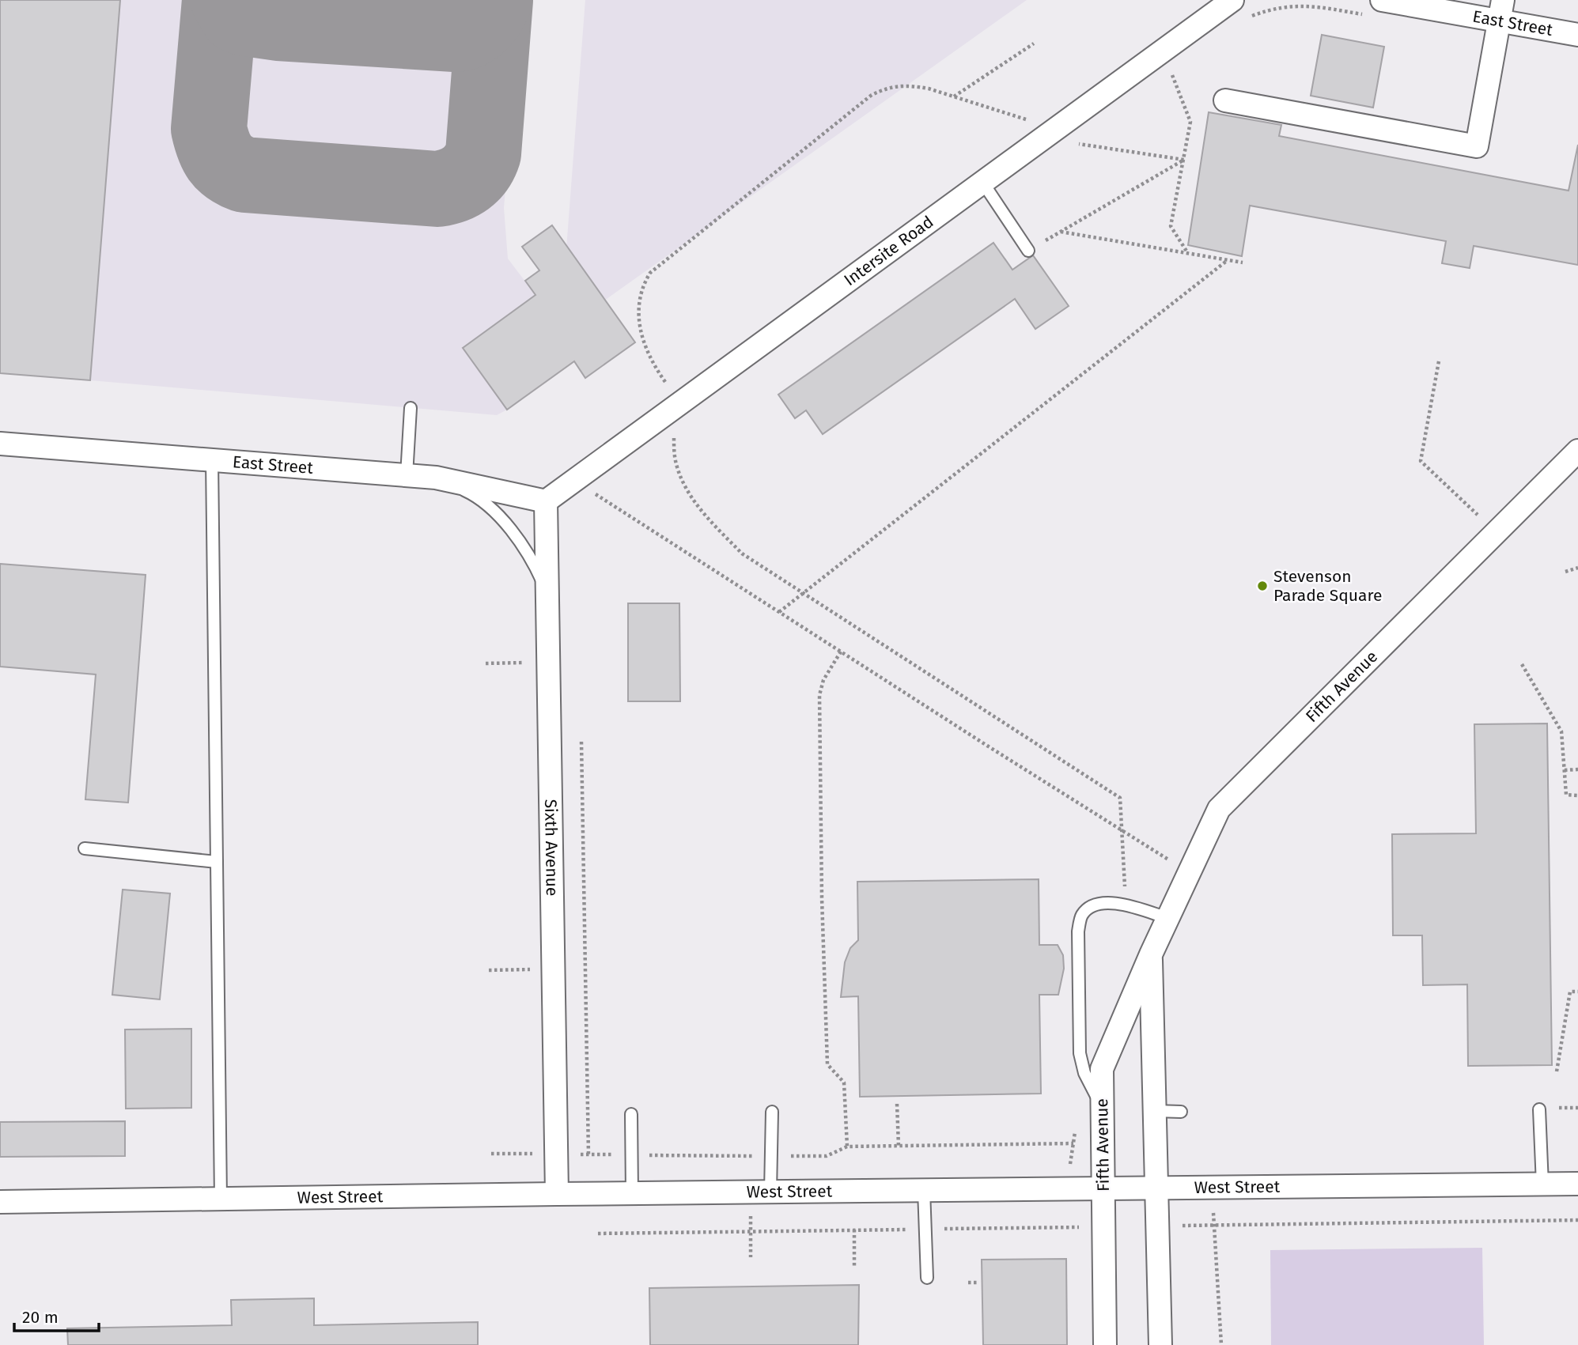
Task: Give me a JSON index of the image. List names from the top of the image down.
{
  "streets": {
    "street": [
      "East Street",
      "Intersite Road",
      "Fifth Avenue",
      "Sixth Avenue",
      "West Street"
    ]
  },
  "crossings": [
    ["East Street", "Intersite Road"],
    ["East Street", "Sixth Avenue"],
    ["Intersite Road", "Sixth Avenue"],
    ["Fifth Avenue", "West Street"],
    ["Sixth Avenue", "West Street"]
  ],
  "places": ["Stevenson Parade Square"],
  "scale_bar": "20 m"
}
